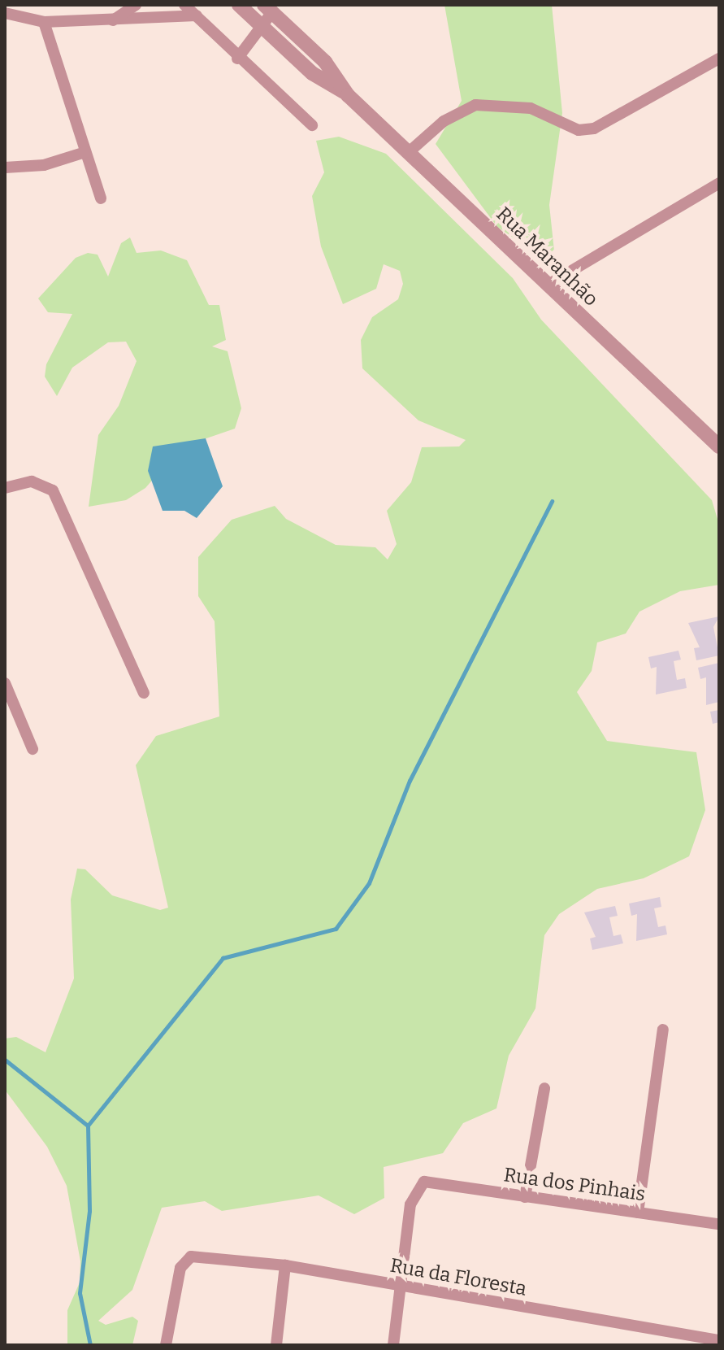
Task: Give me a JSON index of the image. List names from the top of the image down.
{
  "streets": {
    "street": ["Rua Maranhão", "Rua dos Pinhais", "Rua da Floresta"]
  },
  "crossings": [
    ["Rua dos Pinhais", "Rua da Floresta"]
  ]
}
